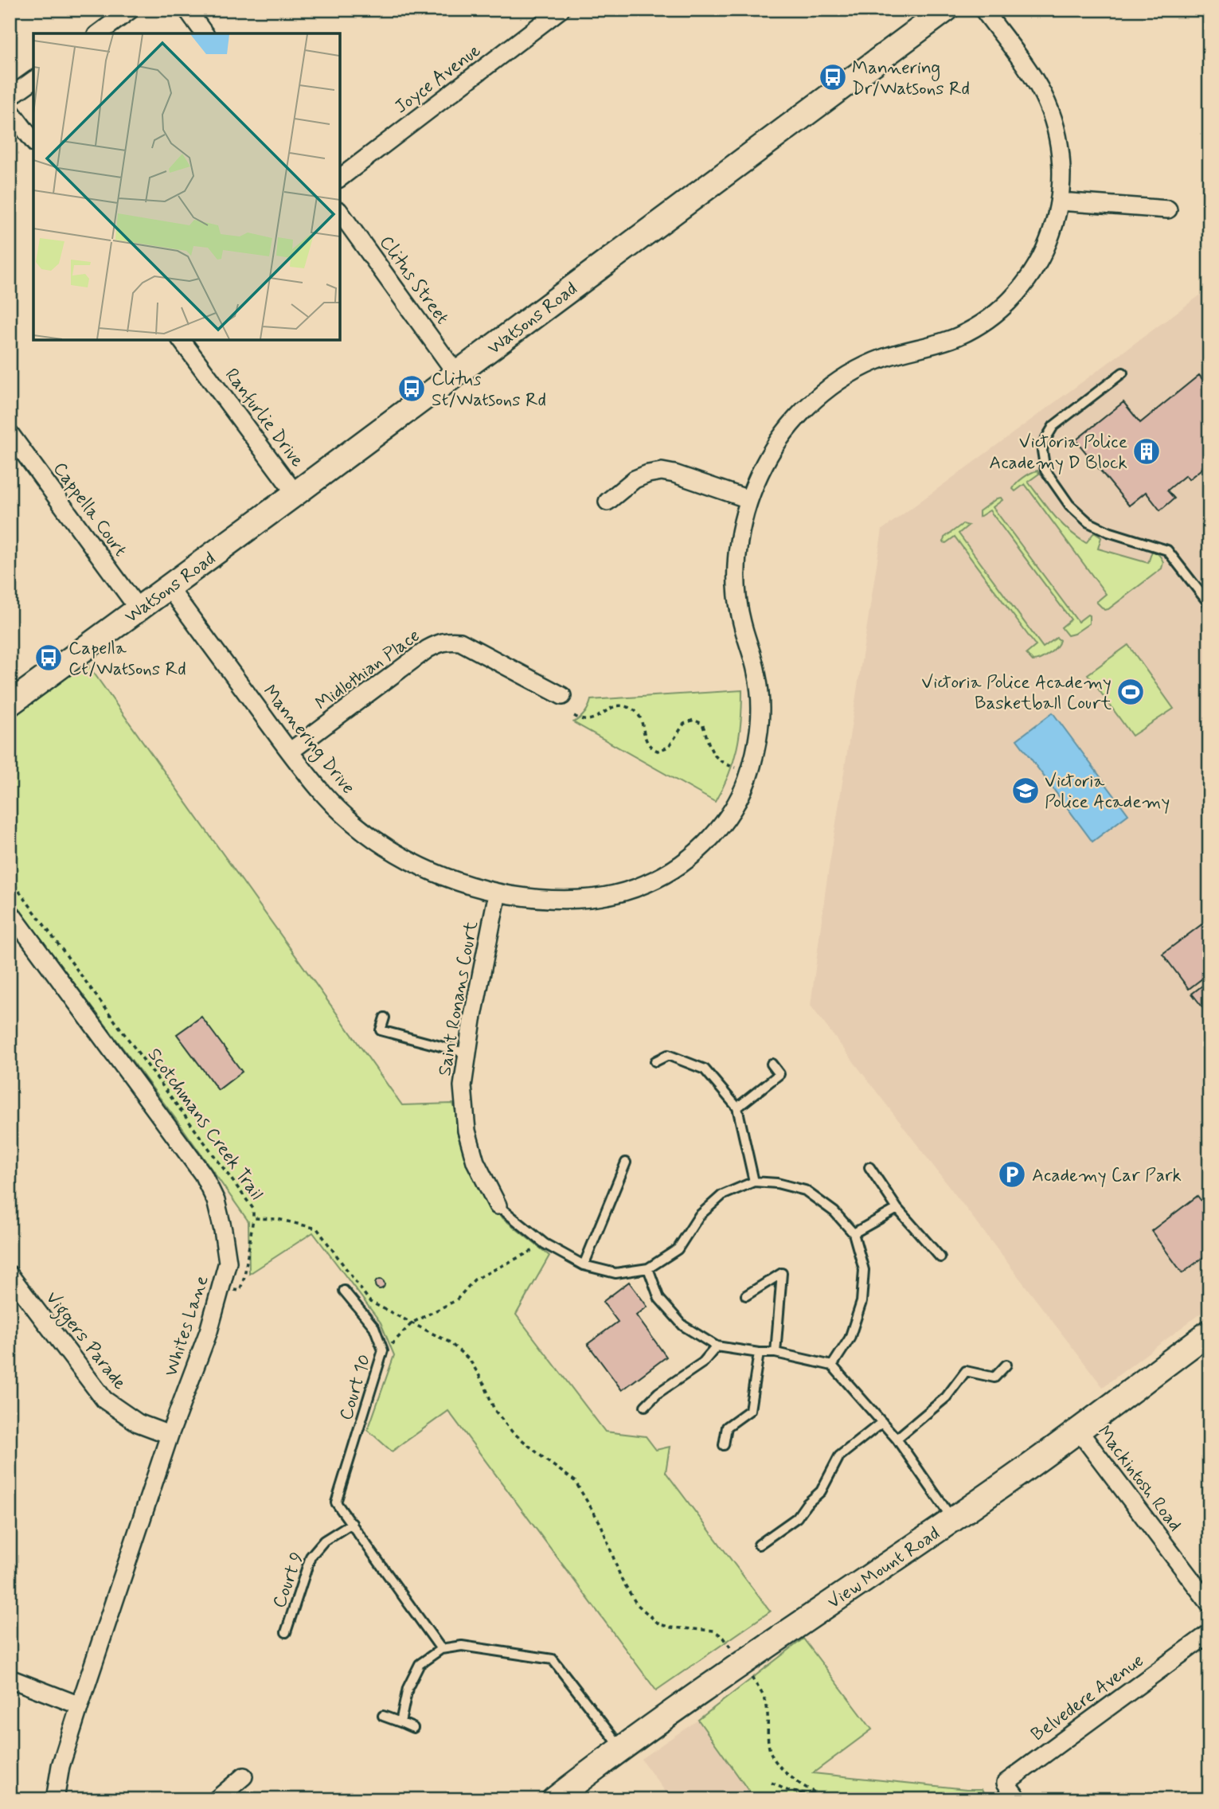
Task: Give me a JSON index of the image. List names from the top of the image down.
{
  "streets": {
    "street": [
      "Joyce Avenue",
      "Clitus Street",
      "Watsons Road",
      "Ranfurlie Drive",
      "Cappella Court",
      "Midlothian Place",
      "Mannering Drive",
      "Saint Ronans Court",
      "Whites Lane",
      "Viggers Parade",
      "Mackintosh Road",
      "View Mount Road",
      "Belvedere Avenue"
    ],
    "lane": ["Court 10", "Court 9"],
    "path": ["Scotchmans Creek Trail"]
  },
  "crossings": [
    ["Clitus Street", "Watsons Road"],
    ["Watsons Road", "Ranfurlie Drive"],
    ["Watsons Road", "Cappella Court"],
    ["Watsons Road", "Mannering Drive"],
    ["Midlothian Place", "Mannering Drive"],
    ["Mannering Drive", "Saint Ronans Court"],
    ["Scotchmans Creek Trail", "View Mount Road"],
    ["Whites Lane", "Viggers Parade"],
    ["Court 10", "Court 9"],
    ["Mackintosh Road", "View Mount Road"]
  ],
  "places": {
    "bus stop": ["Mannering Dr/Watsons Rd", "Clitus St/Watsons Rd", "Capella Ct/Watsons Rd"],
    "building": ["Victoria Police Academy D Block"],
    "sports": ["Victoria Police Academy Basketball Court"],
    "school or university": ["Victoria Police Academy"],
    "parking": ["Academy Car Park"]
  }
}
